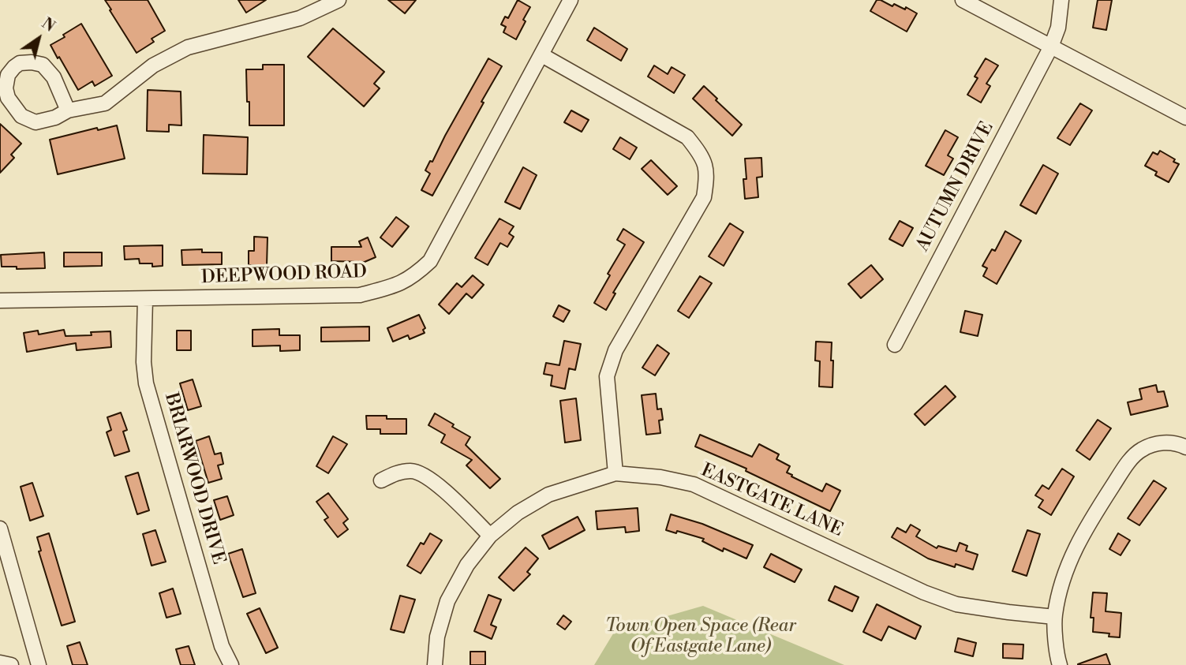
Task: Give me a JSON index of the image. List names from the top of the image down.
{
  "streets": {
    "street": [
      "AUTUMN DRIVE",
      "DEEPWOOD ROAD",
      "BRIARWOOD DRIVE",
      "EASTGATE LANE"
    ]
  },
  "crossings": [
    ["DEEPWOOD ROAD", "BRIARWOOD DRIVE"]
  ],
  "parks": ["Town Open Space (Rear Of Eastgate Lane)"],
  "north": "top right"
}
